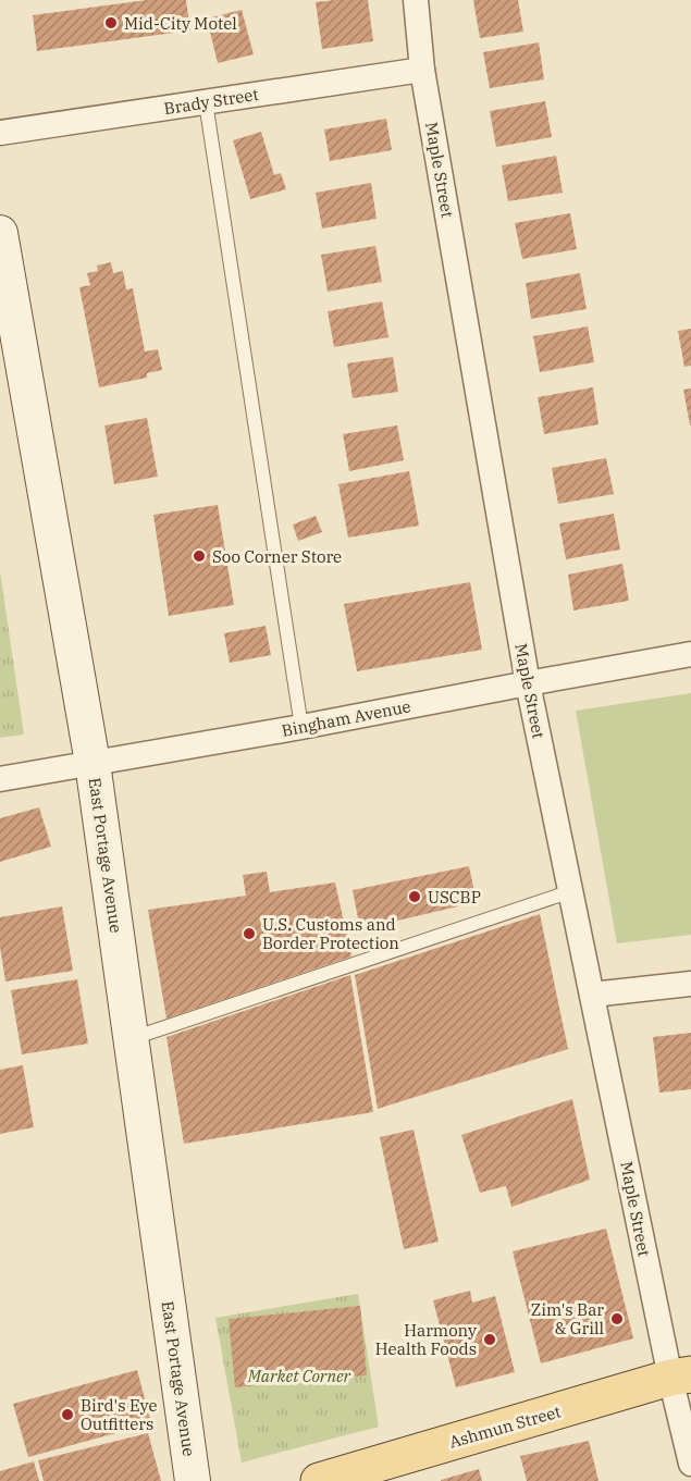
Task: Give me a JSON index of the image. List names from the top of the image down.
{
  "streets": {
    "main road": ["East Portage Avenue", "Ashmun Street"],
    "street": ["Brady Street", "Maple Street", "Bingham Avenue"]
  },
  "crossings": [
    ["Brady Street", "Maple Street"],
    ["Maple Street", "Bingham Avenue"],
    ["Maple Street", "Ashmun Street"],
    ["Bingham Avenue", "East Portage Avenue"]
  ],
  "parks": ["Market Corner"],
  "places": [
    "Mid-City Motel",
    "Soo Corner Store",
    "USCBP",
    "U.S. Customs and Border Protection",
    "Zim's Bar & Grill",
    "Harmony Health Foods",
    "Bird's Eye Outfitters"
  ]
}
